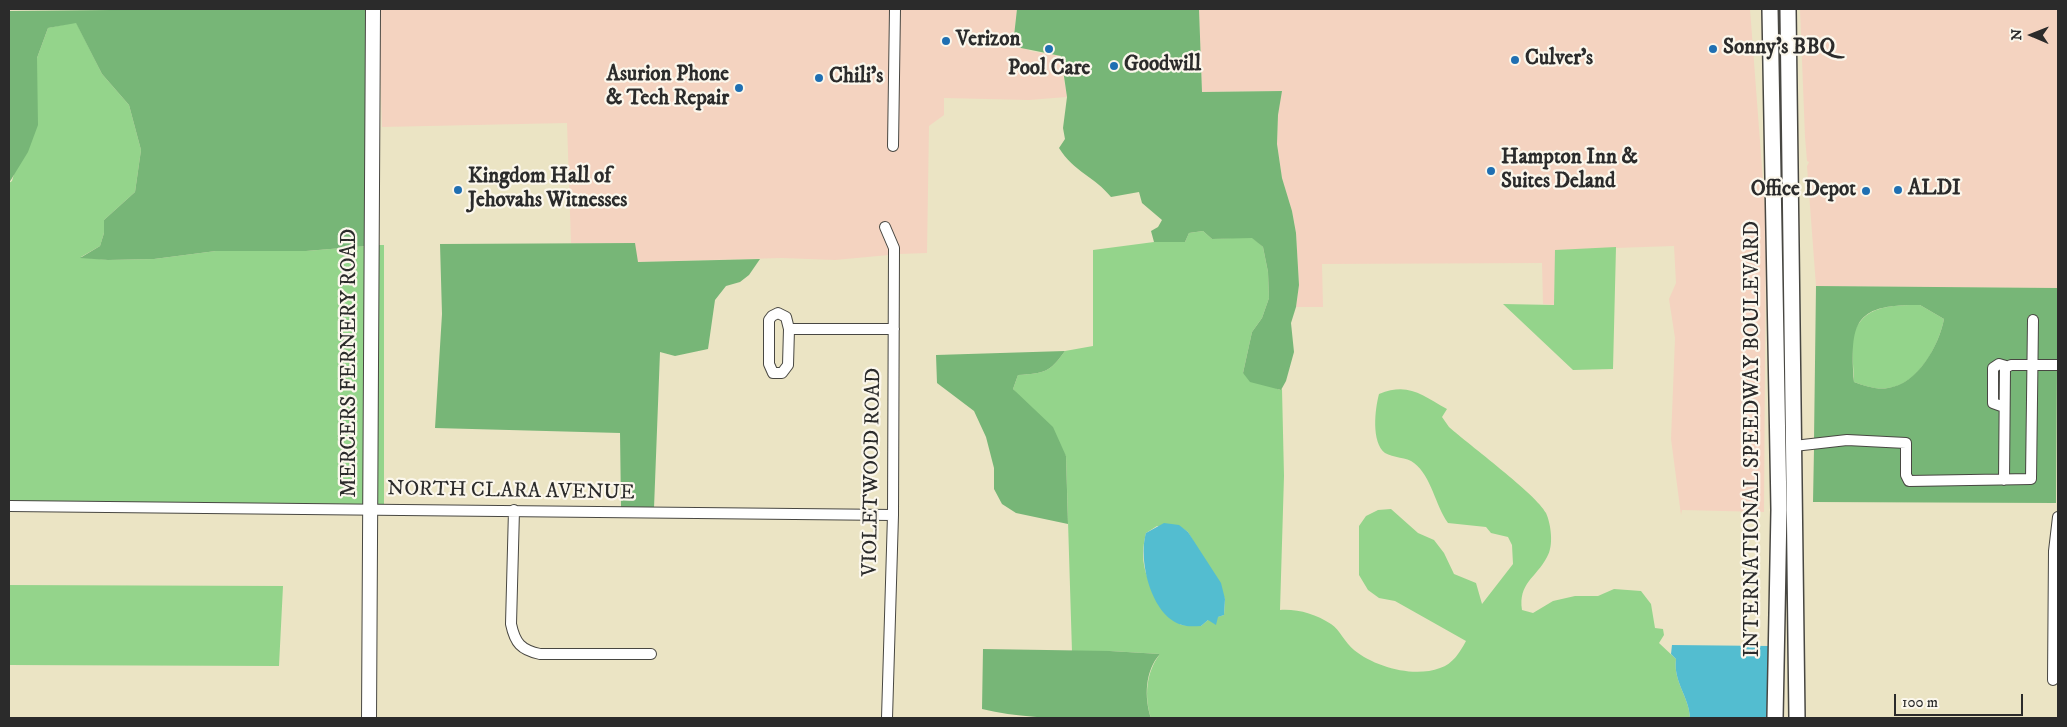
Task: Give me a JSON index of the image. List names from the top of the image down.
{
  "streets": {
    "main road": ["INTERNATIONAL SPEEDWAY BOULEVARD"],
    "street": ["MERCERS FERNERY ROAD", "VIOLETWOOD ROAD", "NORTH CLARA AVENUE"]
  },
  "crossings": [
    ["MERCERS FERNERY ROAD", "NORTH CLARA AVENUE"],
    ["VIOLETWOOD ROAD", "NORTH CLARA AVENUE"]
  ],
  "places": [
    "Verizon",
    "Pool Care",
    "Sonny's BBQ",
    "Culver's",
    "Goodwill",
    "Chili's",
    "Asurion Phone & Tech Repair",
    "Hampton Inn & Suites Deland",
    "Kingdom Hall of Jehovahs Witnesses",
    "ALDI",
    "Office Depot"
  ],
  "scale_bar": "100 m",
  "north": "left"
}
